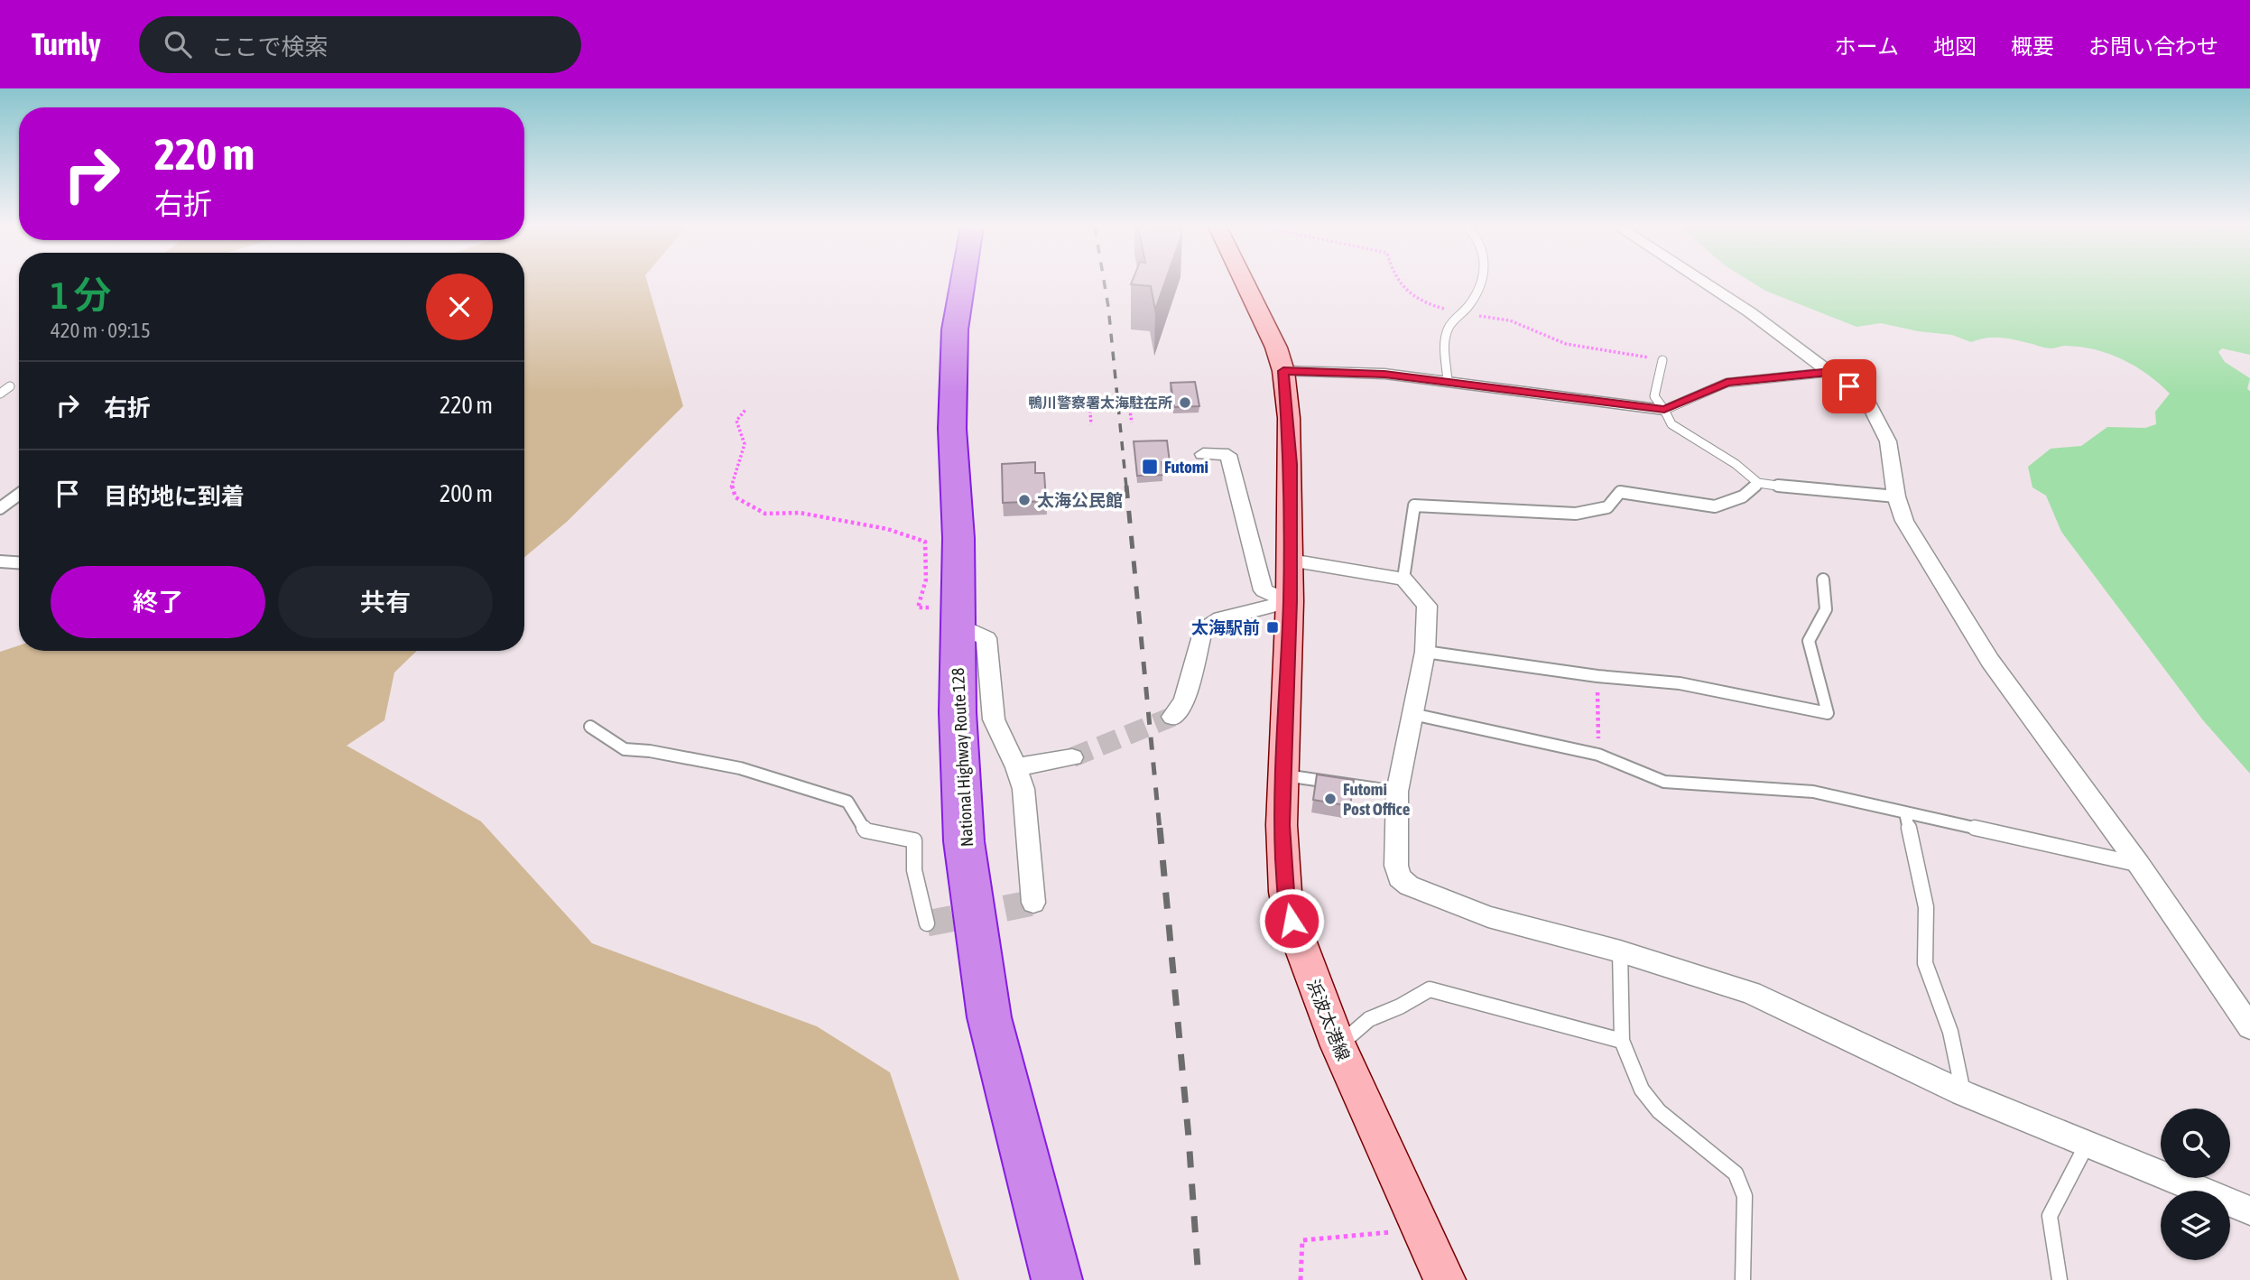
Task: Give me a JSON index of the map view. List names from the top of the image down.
{
  "streets": {
    "highway": ["National Highway Route 128"],
    "main road": ["浜波太港線"]
  },
  "places": {
    "other": ["鴨川警察署太海駐在所", "太海公民館", "Futomi Post Office"],
    "transit": ["Futomi", "太海駅前"]
  },
  "page": {
    "header": "Turnly",
    "search": "ここで検索",
    "nav": [
      "ホーム",
      "地図",
      "概要",
      "お問い合わせ"
    ],
    "turn": ["220 m", "右折"],
    "heading": ["1 分", "420 m · 09:15"],
    "list": [
      {
        "name": "右折",
        "value": "220 m"
      },
      {
        "name": "目的地に到着",
        "value": "200 m"
      }
    ],
    "buttons": ["終了", "共有"]
  }
}
